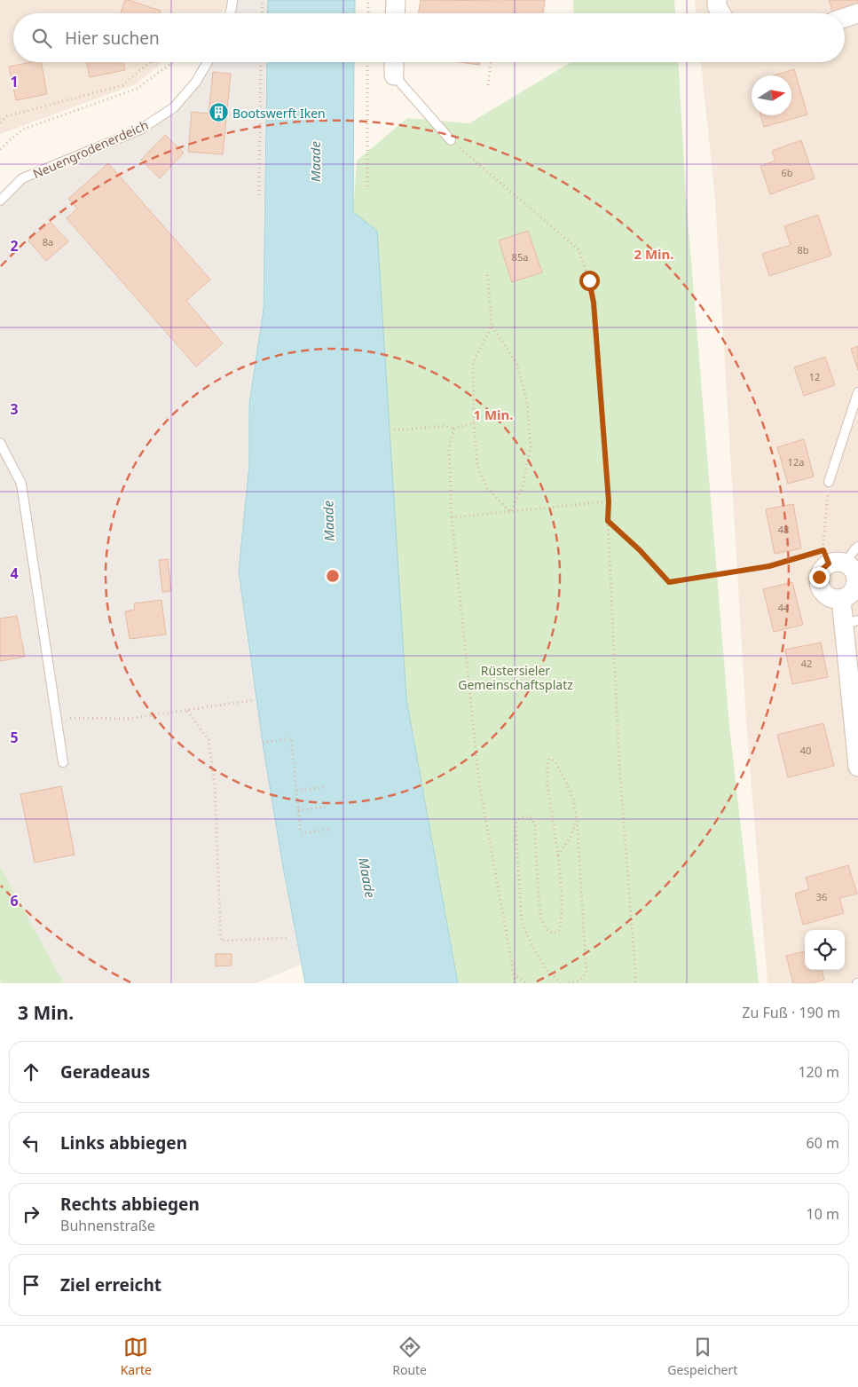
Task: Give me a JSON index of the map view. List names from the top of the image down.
{
  "streets": {
    "lane": ["Neuengrodenerdeich"]
  },
  "water": ["Maade"],
  "parks": ["Rüstersieler Gemeinschaftsplatz"],
  "places": {
    "building": ["Bootswerft Iken"]
  },
  "house_numbers": [
    "6b",
    "8a",
    "8b",
    "85a",
    "12",
    "12a",
    "48",
    "44",
    "42",
    "40",
    "36"
  ],
  "north": "right",
  "page": {
    "search": "Hier suchen",
    "heading": ["3 Min.", "Zu Fuß · 190 m"],
    "list": [
      ["Geradeaus", "120 m"],
      ["Links abbiegen", "60 m"],
      ["Rechts abbiegen", "Buhnenstraße", "10 m"],
      "Ziel erreicht"
    ],
    "nav": ["Karte", "Route", "Gespeichert"]
  },
  "grid": {
    "rows": [
      "1",
      "2",
      "3",
      "4",
      "5",
      "6"
    ]
  },
  "rings": ["2 Min.", "1 Min."]
}
